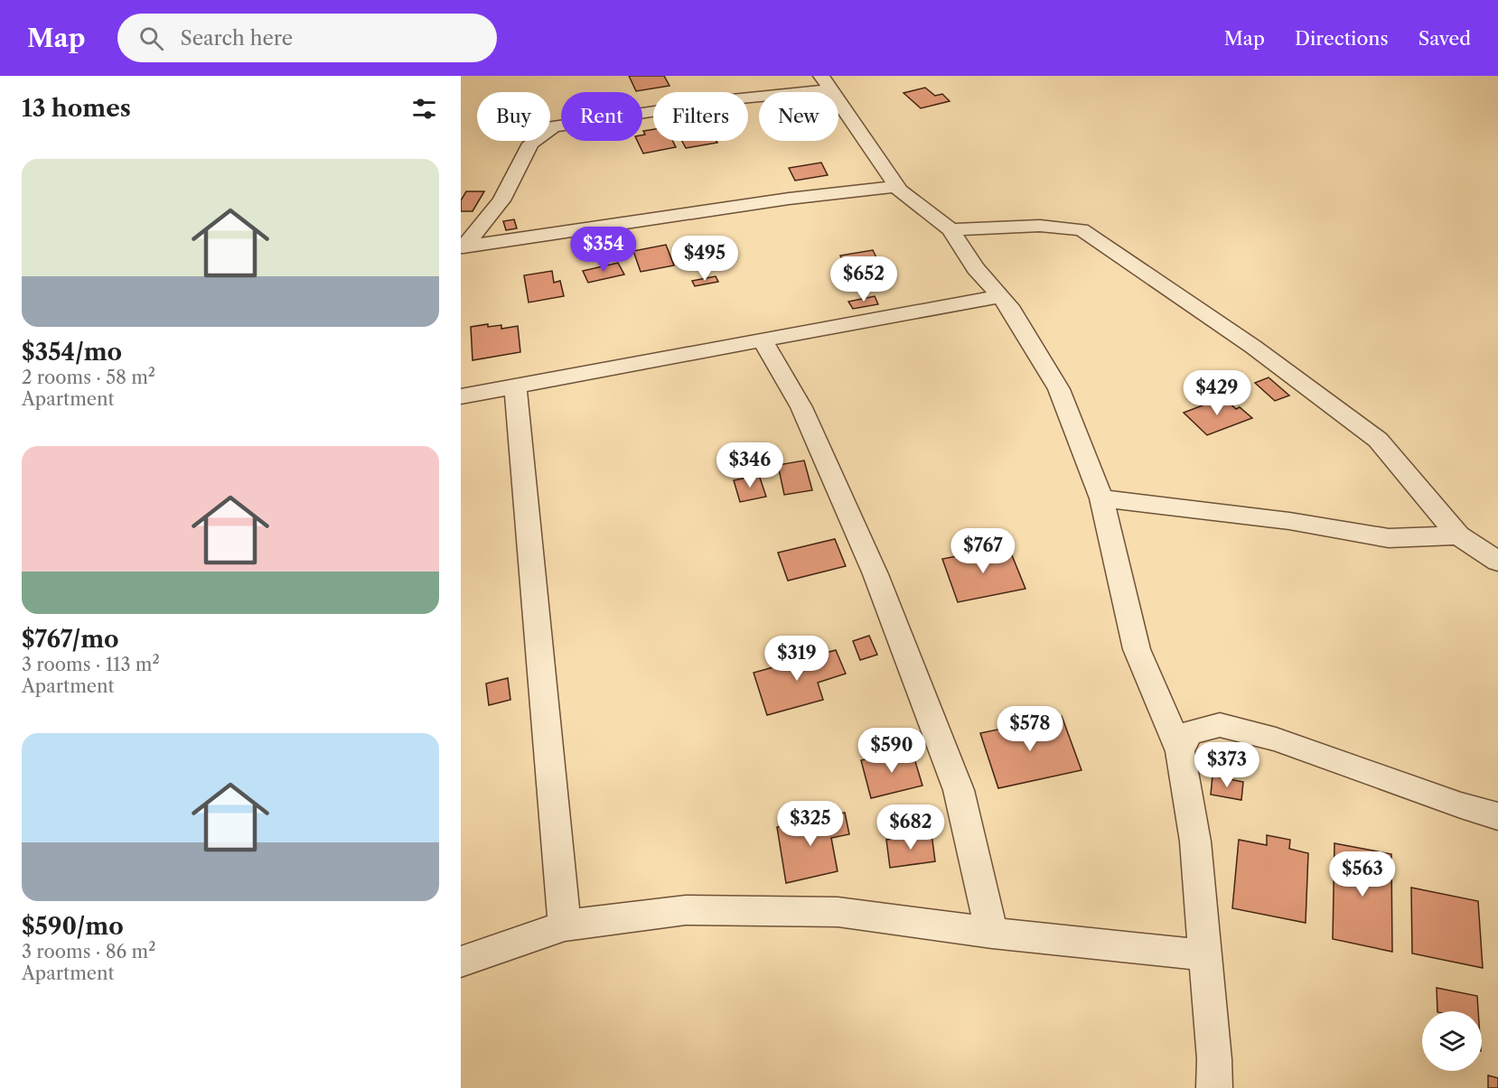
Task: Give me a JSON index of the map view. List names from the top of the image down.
{
  "page": {
    "header": "Map",
    "search": "Search here",
    "nav": ["Map", "Directions", "Saved"],
    "heading": "13 homes",
    "chip": [
      "Buy",
      "Rent",
      "Filters",
      "New"
    ],
    "list": [
      {
        "name": "$354/mo",
        "note": "2 rooms · 58 m² · Apartment"
      },
      {
        "name": "$767/mo",
        "note": "3 rooms · 113 m² · Apartment"
      },
      {
        "name": "$590/mo",
        "note": "3 rooms · 86 m² · Apartment"
      }
    ],
    "price": [
      "$354",
      "$495",
      "$652",
      "$429",
      "$346",
      "$767",
      "$319",
      "$578",
      "$590",
      "$373",
      "$325",
      "$682",
      "$563"
    ]
  }
}
